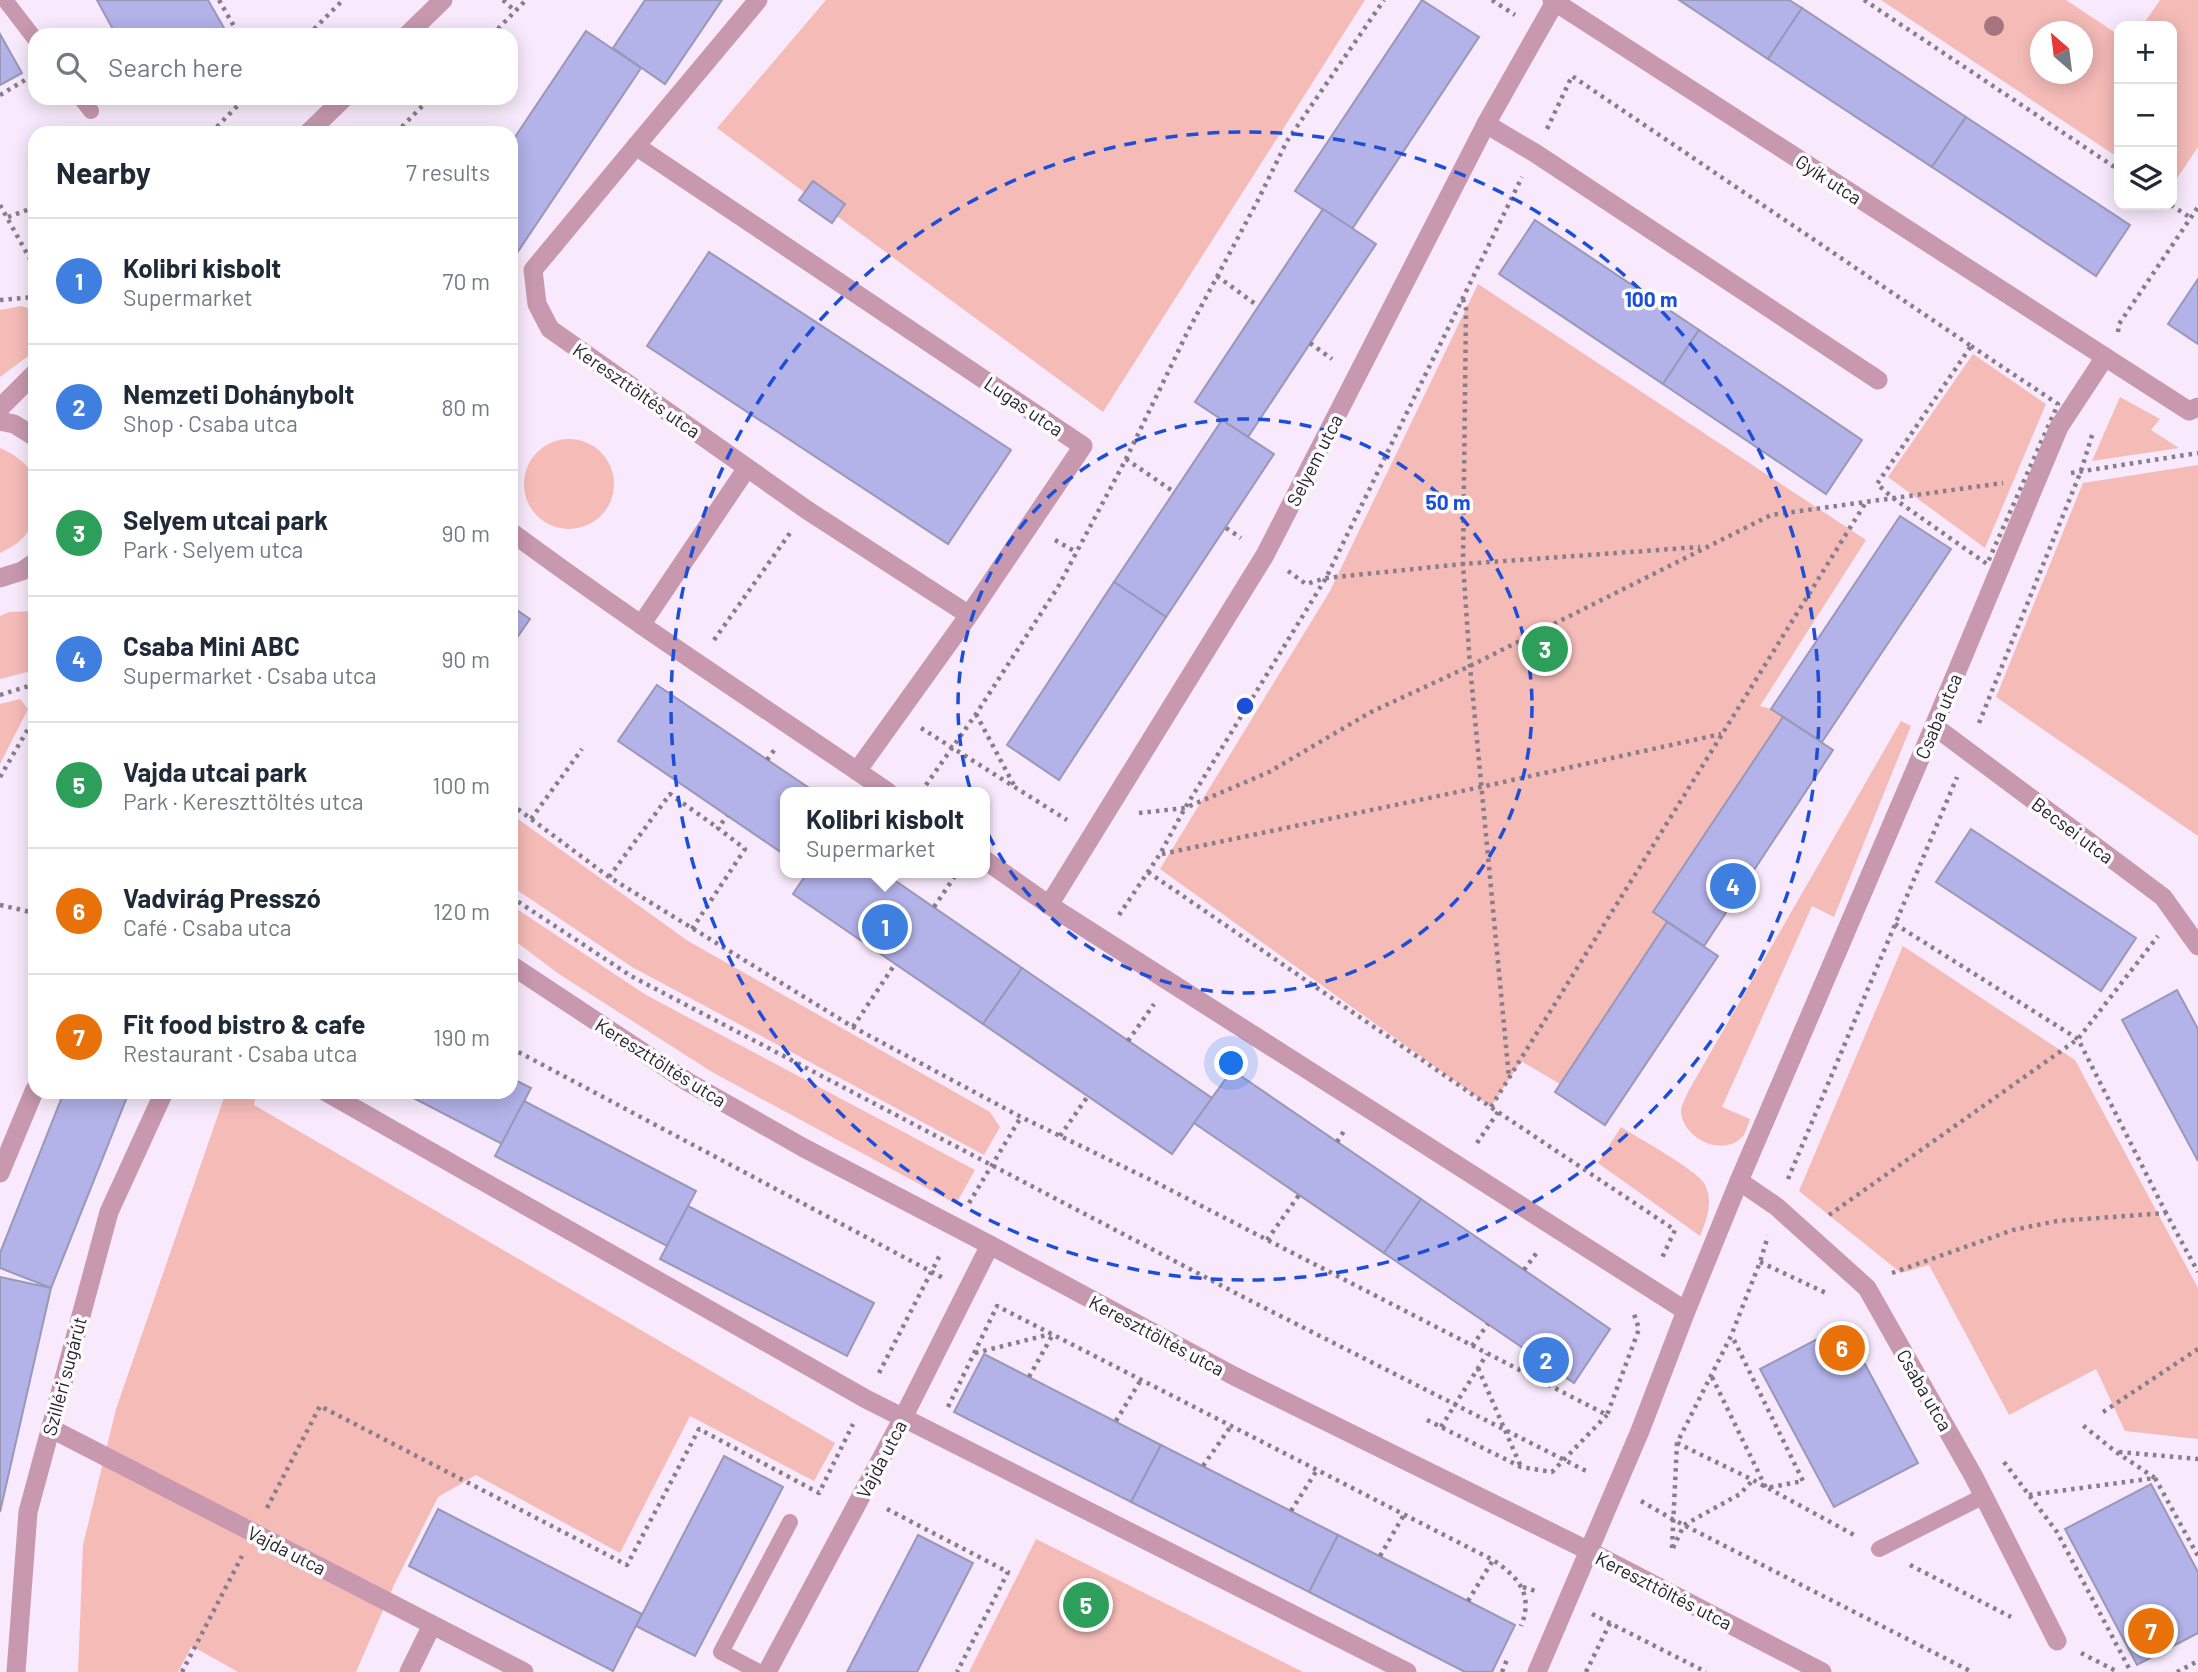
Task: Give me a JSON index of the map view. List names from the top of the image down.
{
  "streets": {
    "street": [
      "Gyík utca",
      "Kereszttöltés utca",
      "Lugas utca",
      "Selyem utca",
      "Csaba utca",
      "Becsei utca",
      "Szilléri sugárút",
      "Vajda utca"
    ]
  },
  "crossings": [
    ["Gyík utca", "Selyem utca"],
    ["Gyík utca", "Csaba utca"],
    ["Kereszttöltés utca", "Lugas utca"],
    ["Kereszttöltés utca", "Csaba utca"],
    ["Kereszttöltés utca", "Vajda utca"],
    ["Csaba utca", "Becsei utca"],
    ["Szilléri sugárút", "Vajda utca"]
  ],
  "north": "top left",
  "page": {
    "map_buttons": ["+", "−"],
    "search": "Search here",
    "heading": ["Nearby", "7 results"],
    "list": [
      {
        "mark": "1",
        "name": "Kolibri kisbolt",
        "note": "Supermarket",
        "value": "70 m"
      },
      {
        "mark": "2",
        "name": "Nemzeti Dohánybolt",
        "note": "Shop · Csaba utca",
        "value": "80 m"
      },
      {
        "mark": "3",
        "name": "Selyem utcai park",
        "note": "Park · Selyem utca",
        "value": "90 m"
      },
      {
        "mark": "4",
        "name": "Csaba Mini ABC",
        "note": "Supermarket · Csaba utca",
        "value": "90 m"
      },
      {
        "mark": "5",
        "name": "Vajda utcai park",
        "note": "Park · Kereszttöltés utca",
        "value": "100 m"
      },
      {
        "mark": "6",
        "name": "Vadvirág Presszó",
        "note": "Café · Csaba utca",
        "value": "120 m"
      },
      {
        "mark": "7",
        "name": "Fit food bistro & cafe",
        "note": "Restaurant · Csaba utca",
        "value": "190 m"
      }
    ],
    "pins": [
      "3",
      "4",
      "1",
      "6",
      "2",
      "5",
      "7"
    ],
    "popup": ["Kolibri kisbolt", "Supermarket"]
  },
  "rings": ["100 m", "50 m"]
}
